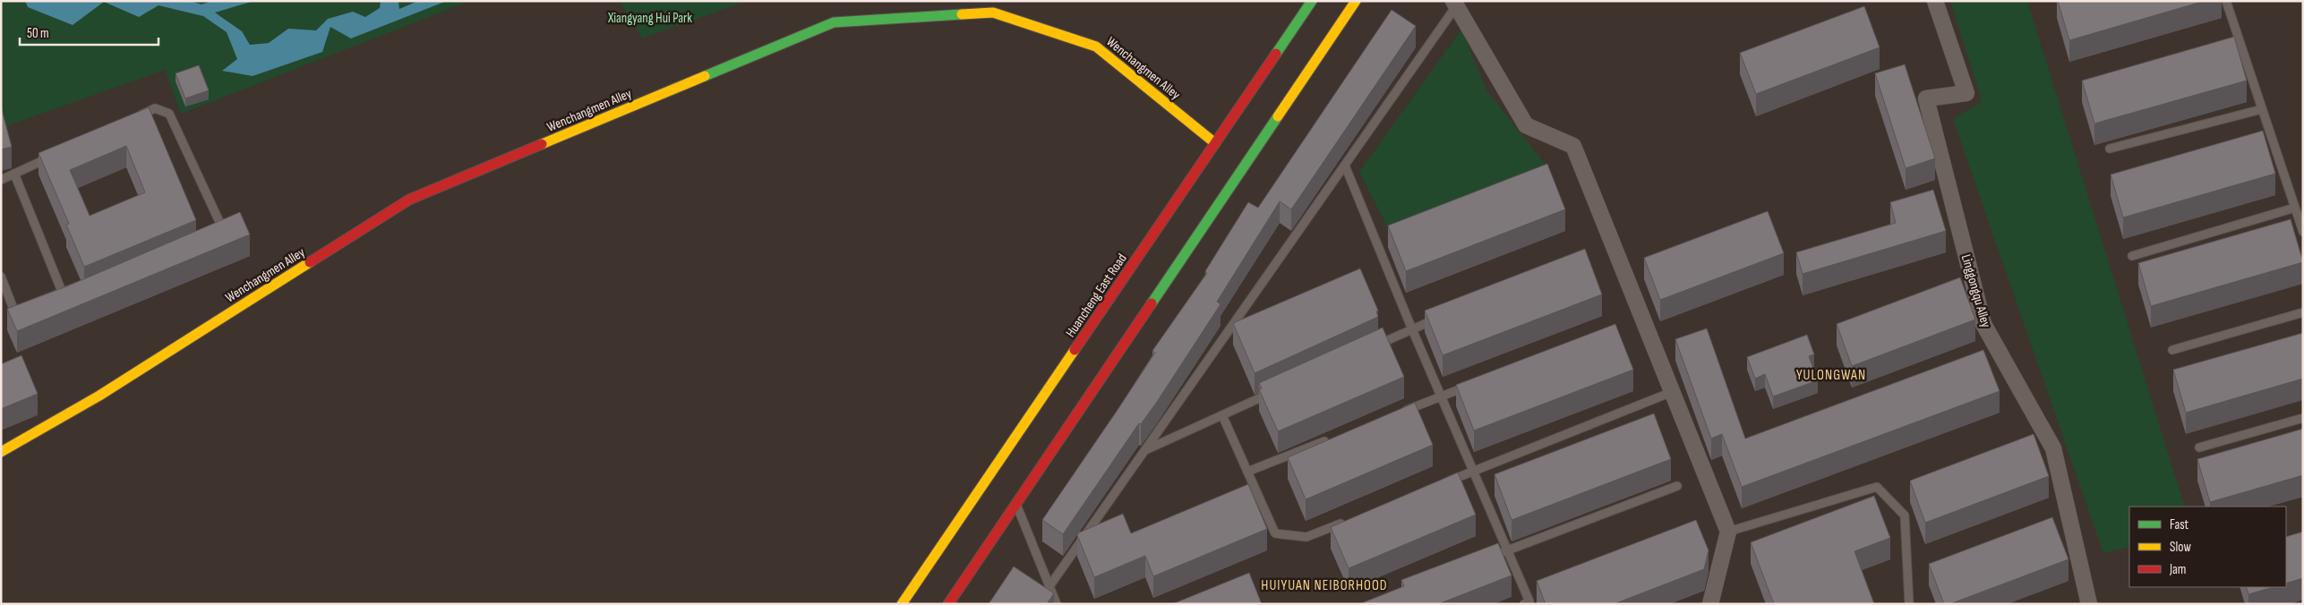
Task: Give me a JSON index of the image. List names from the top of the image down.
{
  "streets": {
    "main road": ["Wenchangmen Alley", "Huancheng East Road"],
    "street": ["Linggongqu Alley"]
  },
  "crossings": [
    ["Wenchangmen Alley", "Huancheng East Road"]
  ],
  "districts": ["YULONGWAN", "HUIYUAN NEIBORHOOD"],
  "parks": ["Xiangyang Hui Park"],
  "legend": ["Fast", "Slow", "Jam"],
  "scale_bar": "50 m"
}
